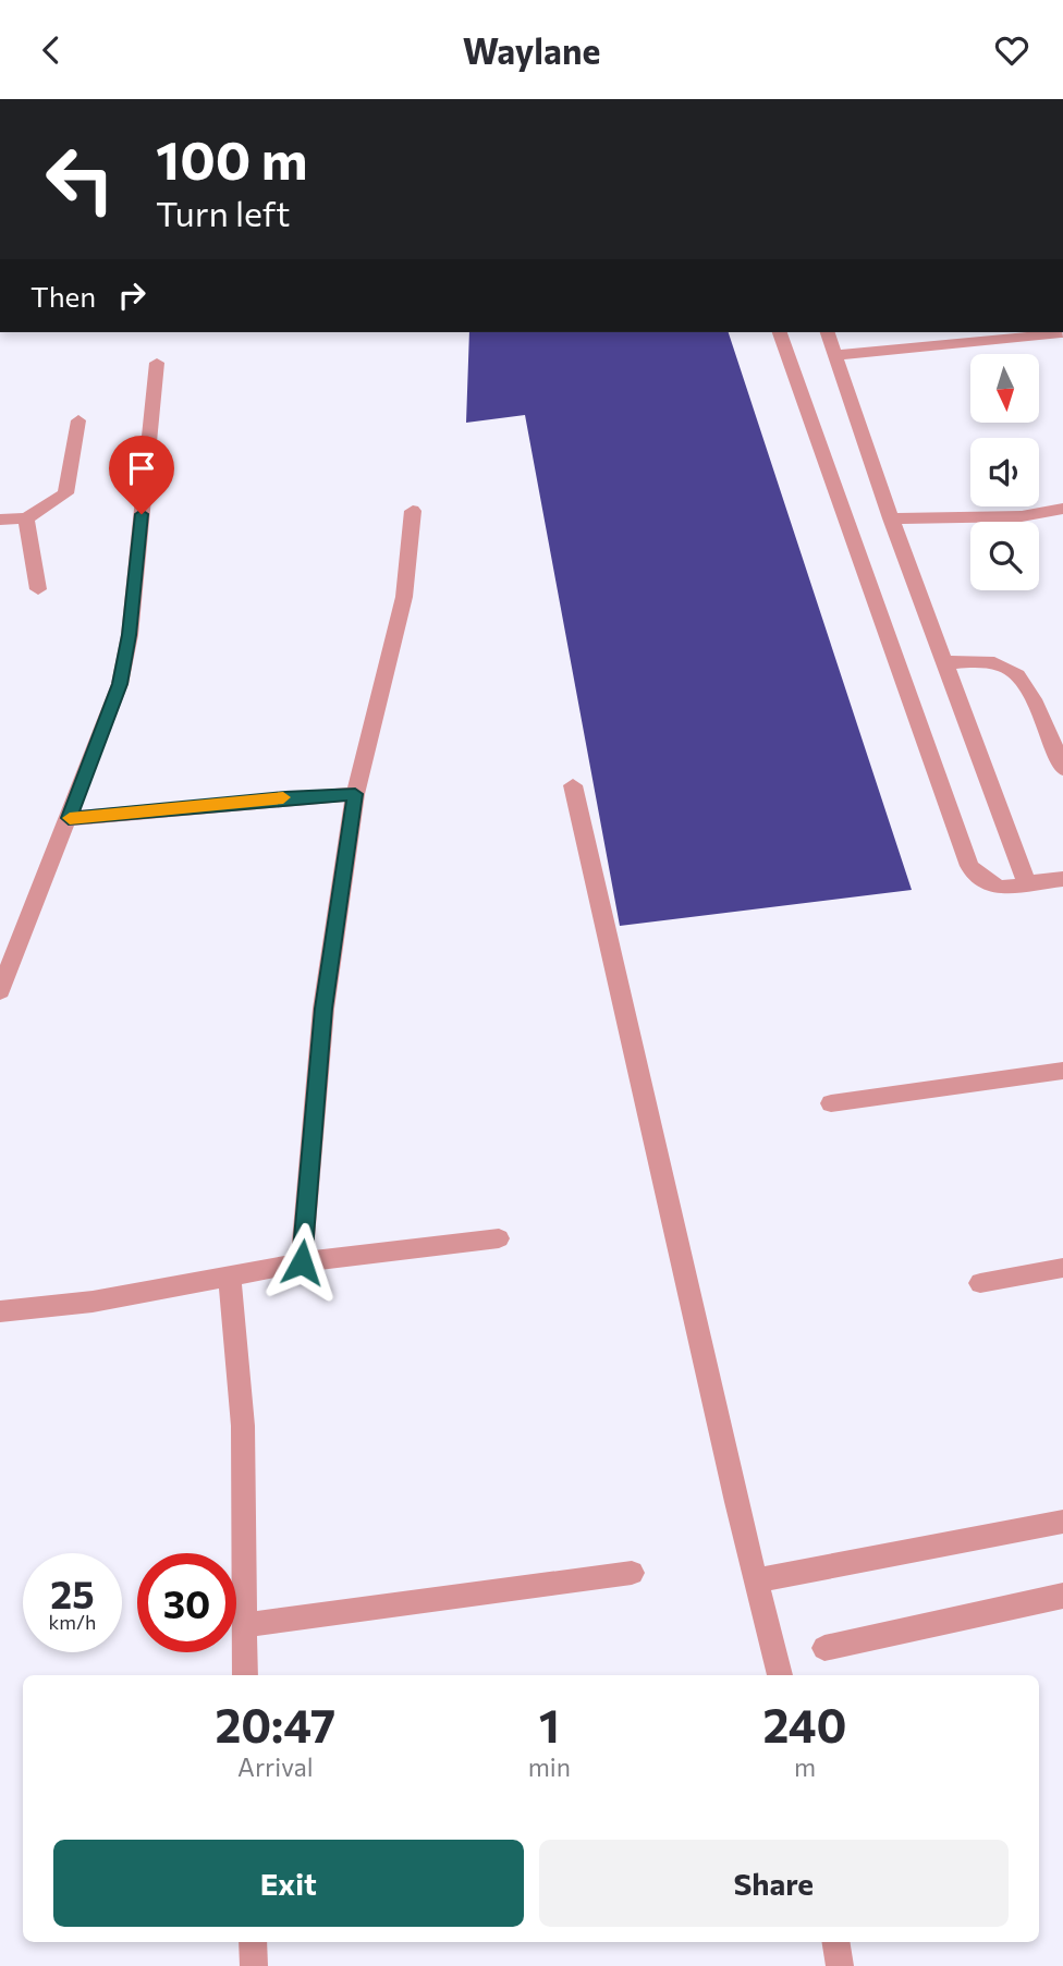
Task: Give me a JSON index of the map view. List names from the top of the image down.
{
  "north": "bottom",
  "page": {
    "header": "Waylane",
    "turn": ["100 m", "Turn left"],
    "then": "Then",
    "speed": "25 km/h",
    "limit": "30",
    "eta": [
      "20:47",
      "Arrival",
      "1",
      "min",
      "240",
      "m"
    ],
    "buttons": ["Exit", "Share"]
  }
}
